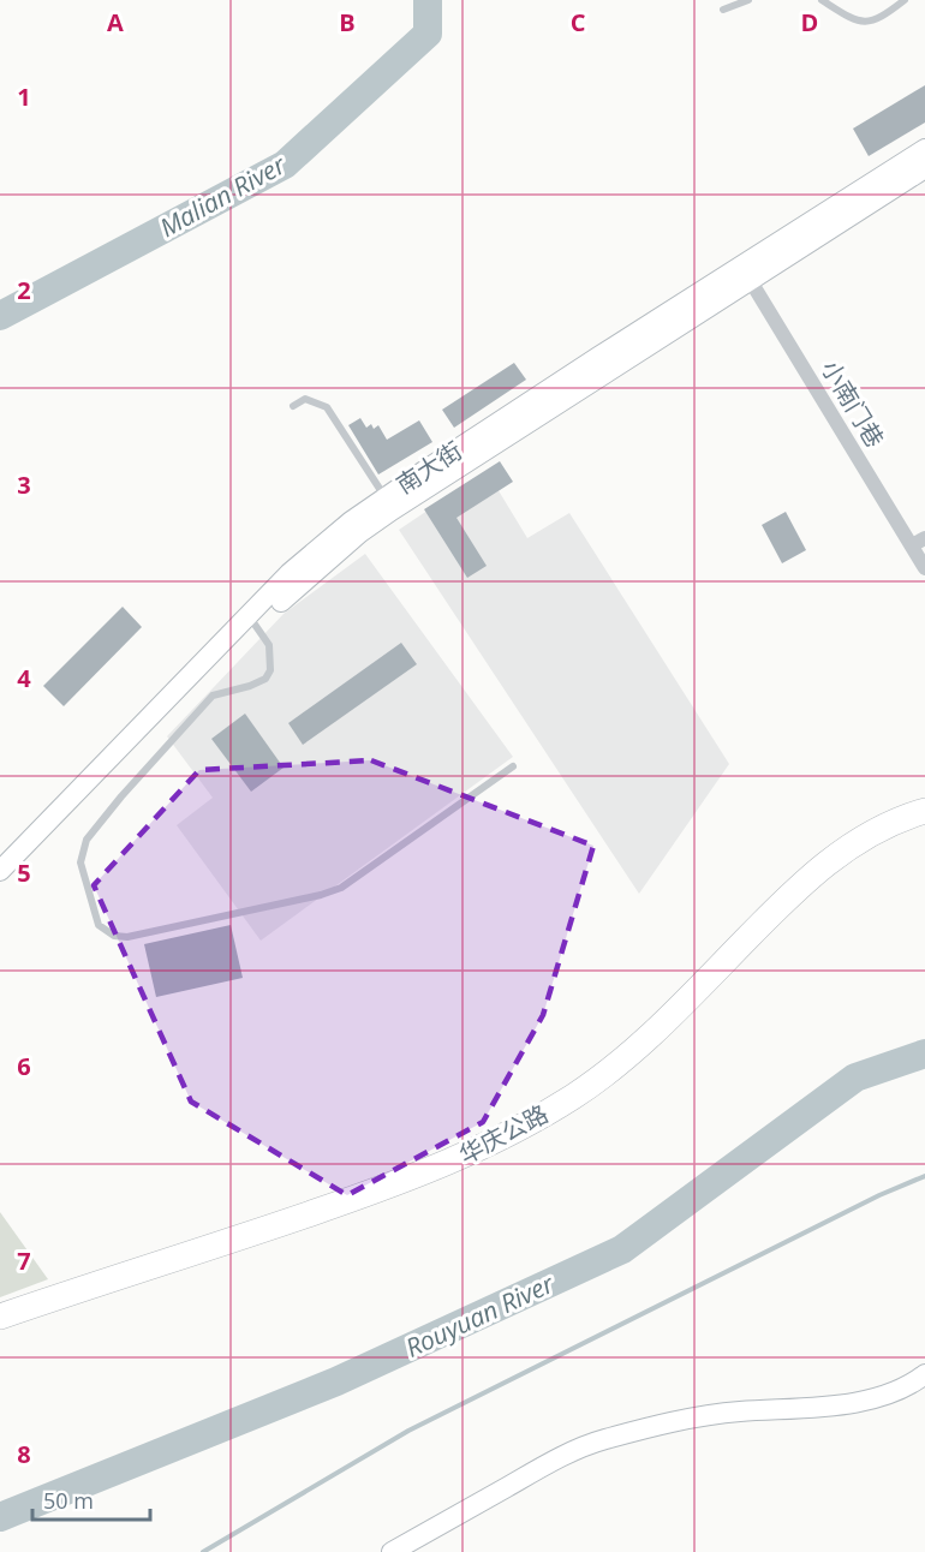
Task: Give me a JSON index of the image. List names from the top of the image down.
{
  "streets": {
    "highway": ["华庆公路"],
    "main road": ["南大街"],
    "street": ["小南门巷"]
  },
  "crossings": [
    ["小南门巷", "南大街"]
  ],
  "water": ["Malian River", "Rouyuan River"],
  "scale_bar": "50 m",
  "grid": {
    "columns": [
      "A",
      "B",
      "C",
      "D"
    ],
    "rows": [
      "1",
      "2",
      "3",
      "4",
      "5",
      "6",
      "7",
      "8"
    ]
  }
}
